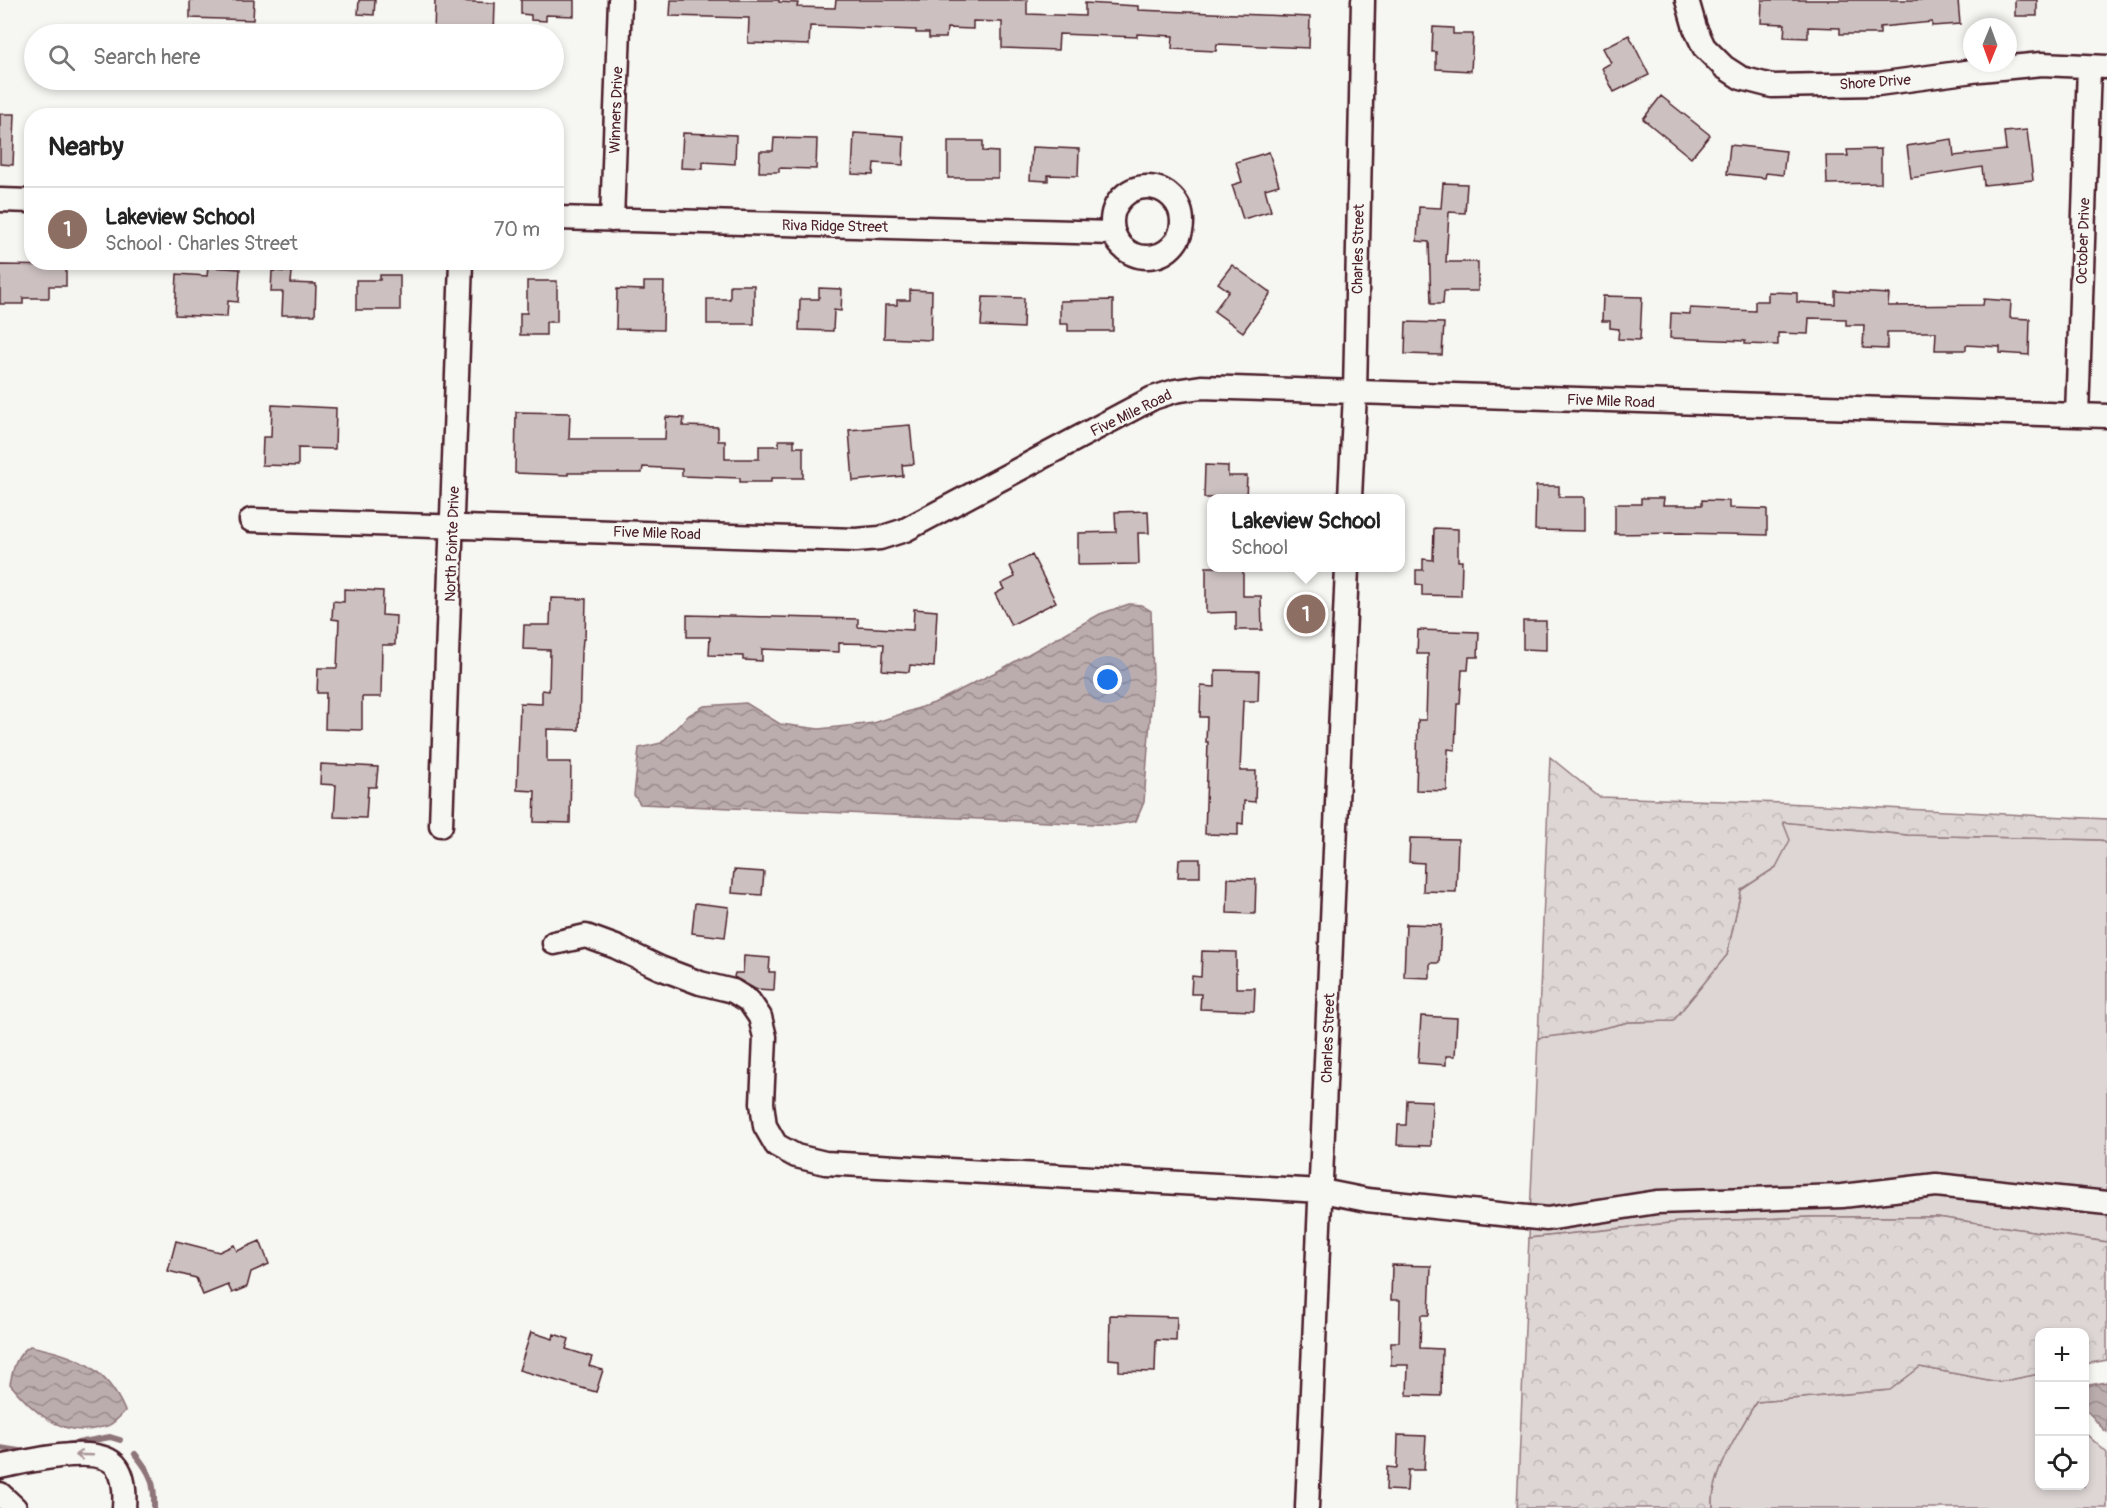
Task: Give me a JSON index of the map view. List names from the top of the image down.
{
  "streets": {
    "street": [
      "Shore Drive",
      "Winners Drive",
      "Riva Ridge Street",
      "October Drive",
      "Charles Street",
      "Five Mile Road",
      "North Pointe Drive"
    ]
  },
  "crossings": [
    ["Shore Drive", "October Drive"],
    ["Winners Drive", "Riva Ridge Street"],
    ["October Drive", "Five Mile Road"],
    ["Charles Street", "Five Mile Road"],
    ["Five Mile Road", "North Pointe Drive"]
  ],
  "north": "bottom",
  "page": {
    "search": "Search here",
    "heading": "Nearby",
    "list": [
      {
        "mark": "1",
        "name": "Lakeview School",
        "note": "School · Charles Street",
        "value": "70 m"
      }
    ],
    "popup": ["Lakeview School", "School"],
    "pins": "1",
    "map_buttons": ["+", "−"]
  }
}
